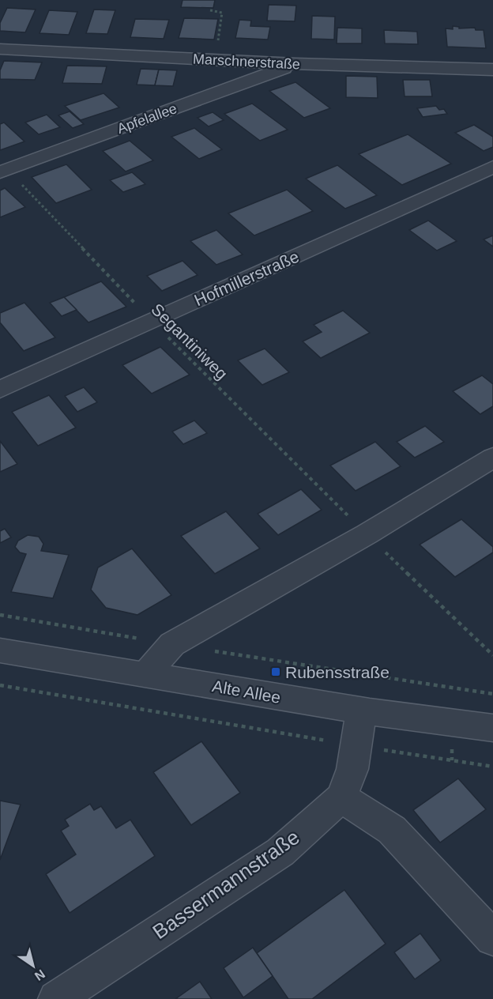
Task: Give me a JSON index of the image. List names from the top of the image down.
{
  "streets": {
    "street": [
      "Marschnerstraße",
      "Apfelallee",
      "Hofmillerstraße",
      "Alte Allee",
      "Bassermannstraße"
    ],
    "path": ["Segantiniweg"]
  },
  "crossings": [
    ["Marschnerstraße", "Apfelallee"],
    ["Apfelallee", "Segantiniweg"],
    ["Hofmillerstraße", "Segantiniweg"],
    ["Alte Allee", "Bassermannstraße"]
  ],
  "places": {
    "transit": ["Rubensstraße"]
  },
  "north": "bottom right"
}
